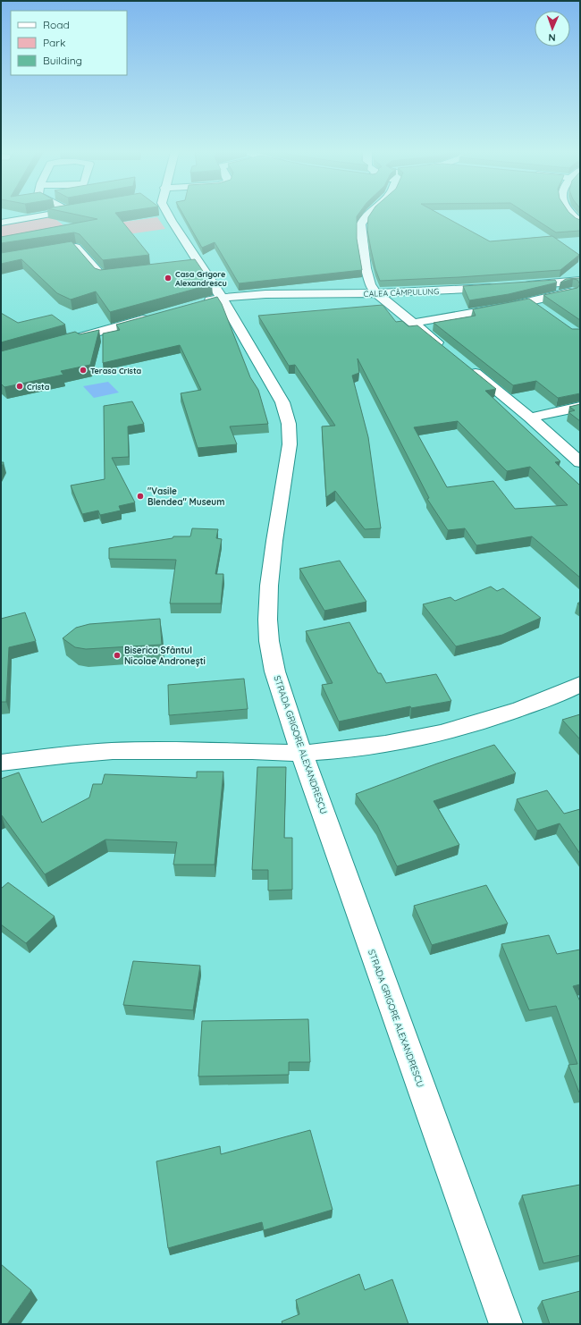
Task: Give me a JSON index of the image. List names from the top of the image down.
{
  "streets": {
    "street": ["CALEA CÂMPULUNG", "STRADA GRIGORE ALEXANDRESCU"]
  },
  "crossings": [
    ["CALEA CÂMPULUNG", "STRADA GRIGORE ALEXANDRESCU"]
  ],
  "places": [
    "Casa Grigore Alexandrescu",
    "Terasa Crista",
    "Crista",
    "\"Vasile Blendea\" Museum",
    "Biserica Sfântul Nicolae Andronești"
  ],
  "legend": ["Road", "Park", "Building"],
  "north": "bottom"
}
